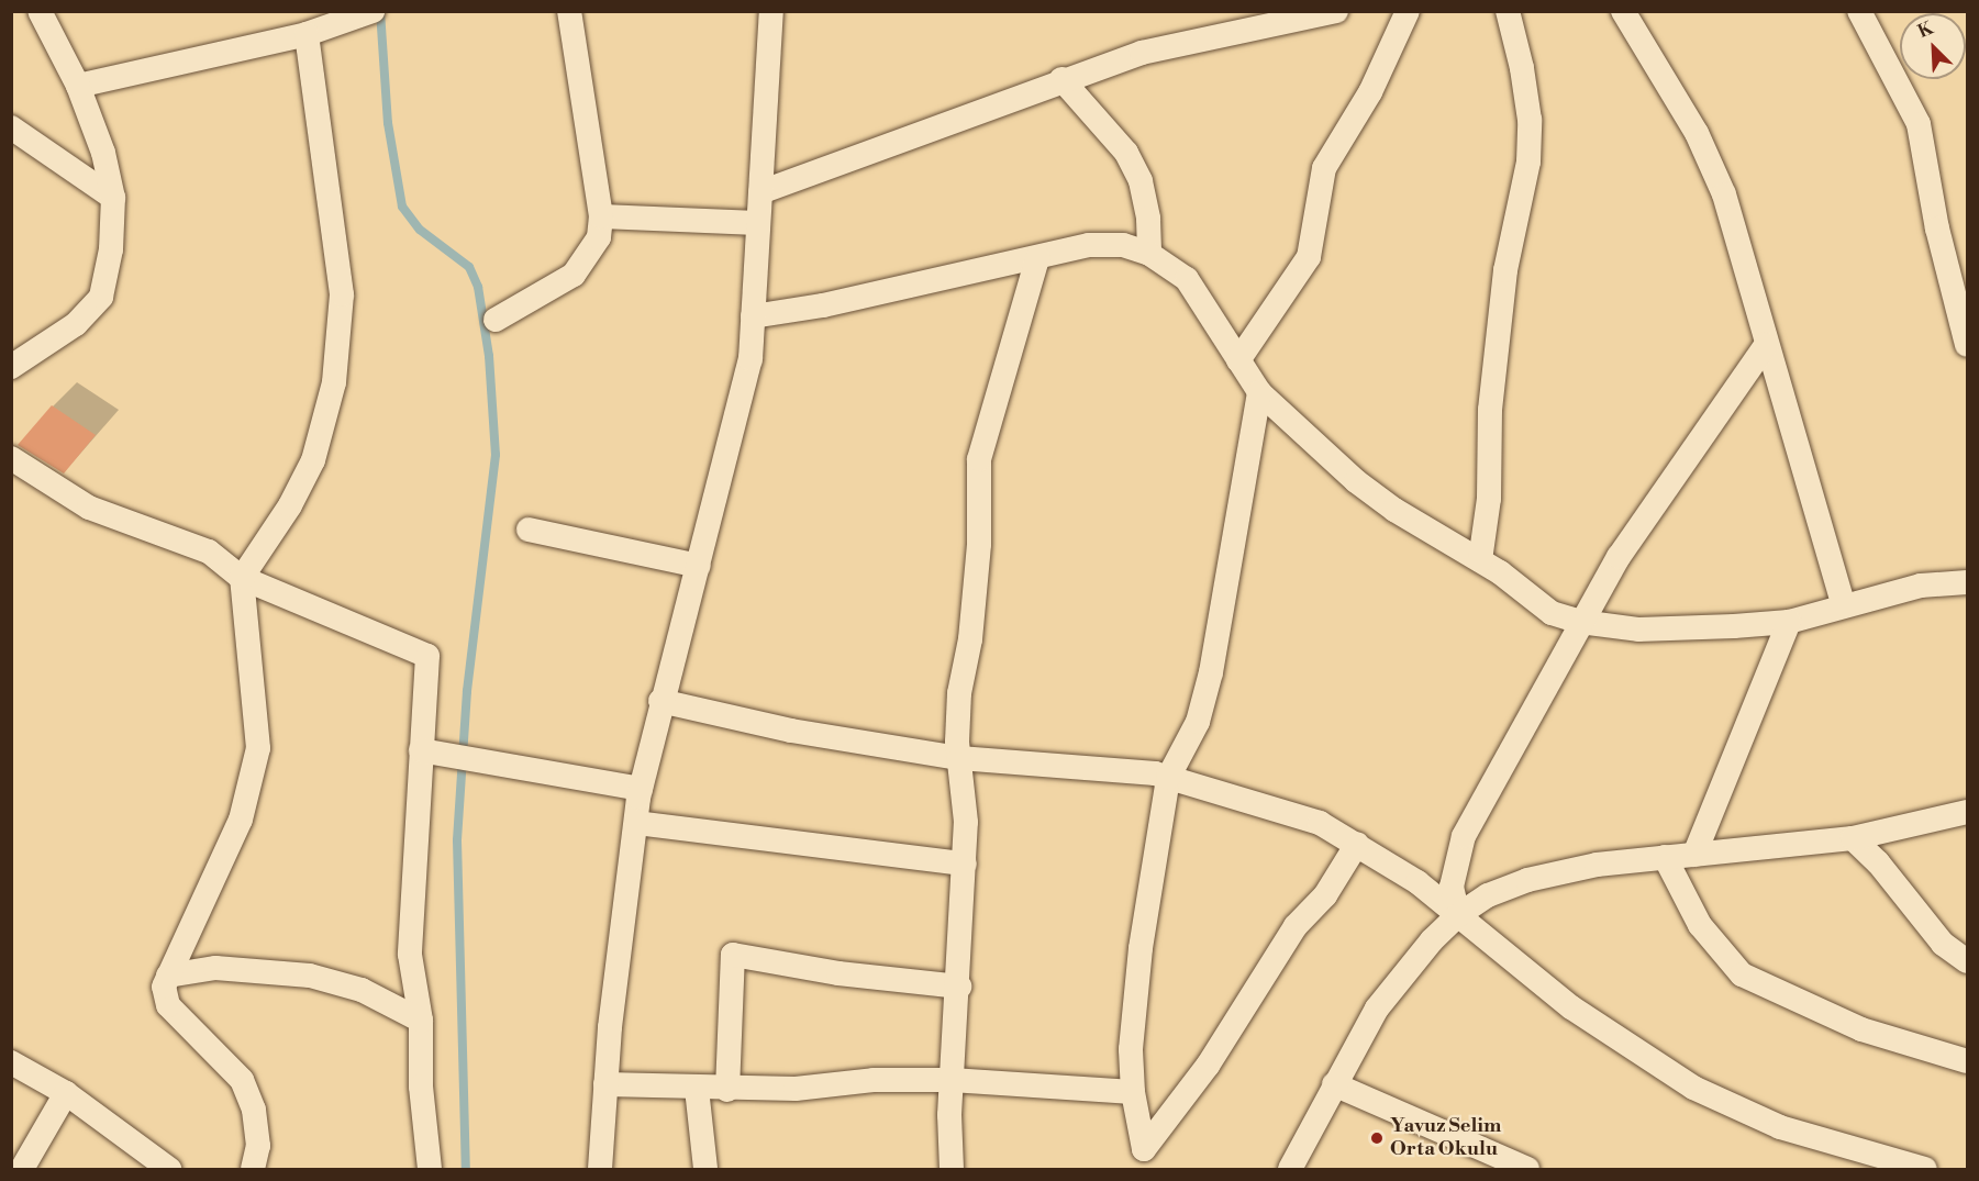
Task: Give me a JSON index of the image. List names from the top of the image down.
{
  "places": ["Yavuz Selim Orta Okulu"],
  "north": "top left"
}
